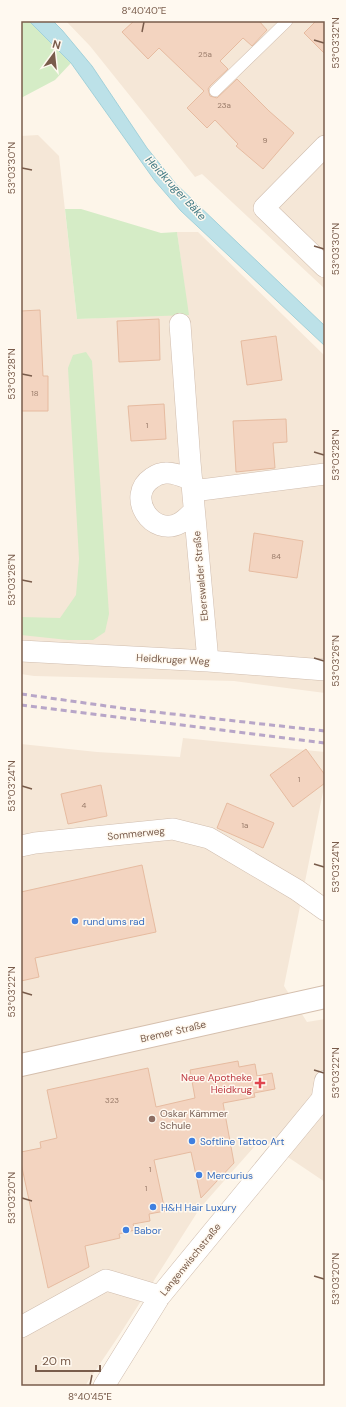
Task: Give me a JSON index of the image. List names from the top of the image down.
{
  "streets": {
    "main road": ["Bremer Straße"],
    "street": [
      "Eberswalder Straße",
      "Heidkruger Weg",
      "Sommerweg",
      "Langenwischstraße"
    ]
  },
  "crossings": [
    ["Eberswalder Straße", "Heidkruger Weg"]
  ],
  "water": ["Heidkruger Bäke"],
  "places": {
    "other": [
      "rund ums rad",
      "Oskar Kämmer Schule",
      "Softline Tattoo Art",
      "Mercurius",
      "H&H Hair Luxury",
      "Babor"
    ],
    "health": ["Neue Apotheke Heidkrug"]
  },
  "house_numbers": [
    "25a",
    "23a",
    "9",
    "18",
    "1",
    "84",
    "1",
    "4",
    "1a",
    "323",
    "1",
    "1"
  ],
  "scale_bar": "20 m",
  "north": "top",
  "coordinates": [
    "8°40'40\"E",
    "53°03'32\"N",
    "53°03'30\"N",
    "53°03'28\"N",
    "53°03'26\"N",
    "53°03'24\"N",
    "53°03'22\"N",
    "53°03'20\"N",
    "8°40'45\"E"
  ]
}
